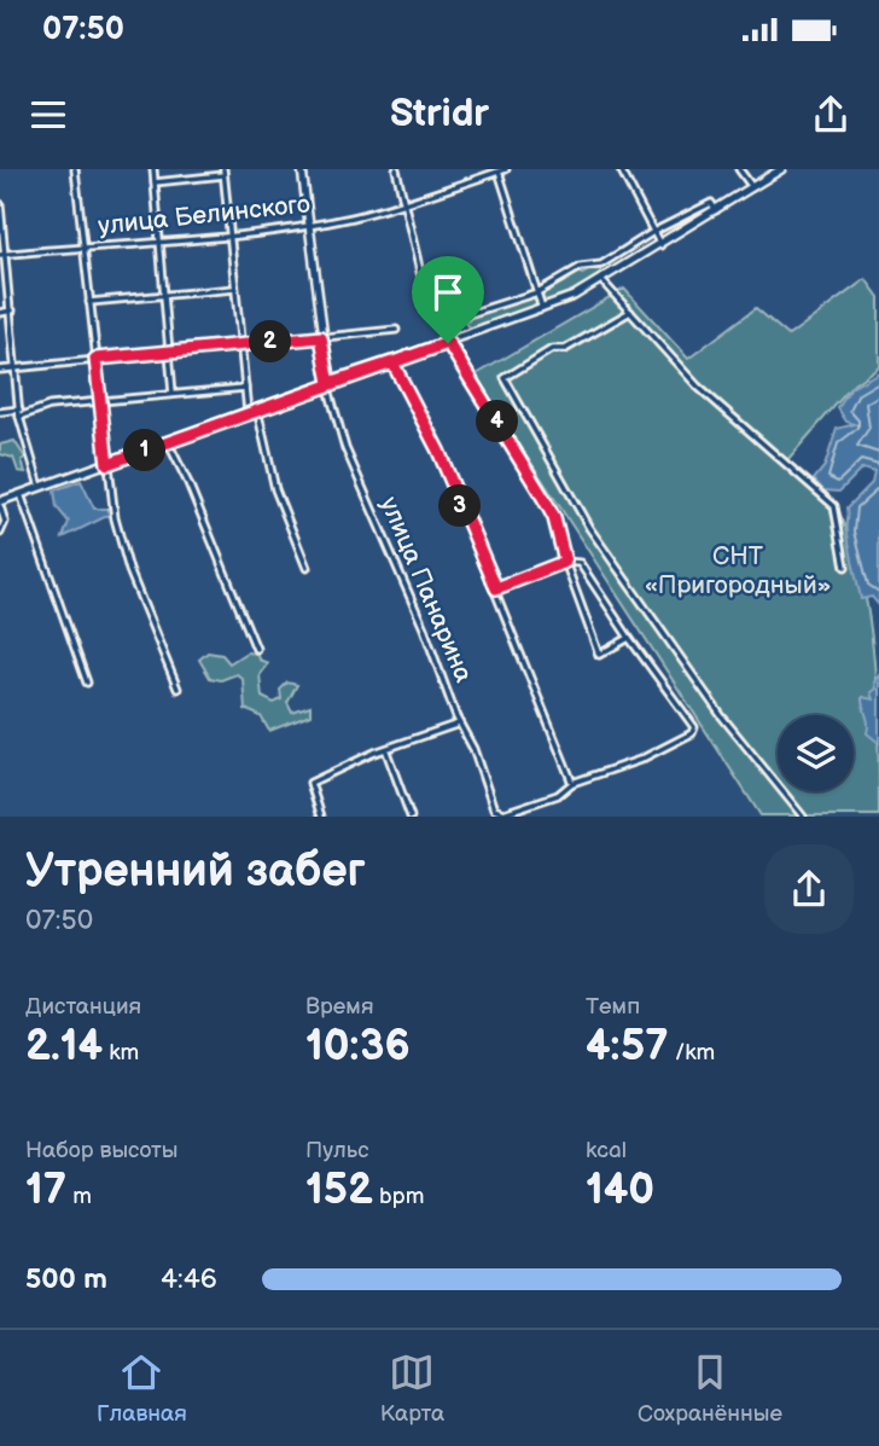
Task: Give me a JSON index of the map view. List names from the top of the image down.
{
  "streets": {
    "main road": ["улица Панарина"],
    "street": ["улица Белинского"]
  },
  "crossings": [
    ["улица Белинского", "улица Панарина"]
  ],
  "parks": ["СНТ «Пригородный»"],
  "page": {
    "status": "07:50",
    "header": "Stridr",
    "pins": [
      "2",
      "4",
      "1",
      "3"
    ],
    "heading": ["Утренний забег", "07:50"],
    "stats": [
      ["Дистанция", "2.14 km"],
      ["Время", "10:36"],
      ["Темп", "4:57 /km"],
      ["Набор высоты", "17 m"],
      ["Пульс", "152 bpm"],
      ["kcal", "140"]
    ],
    "list": [
      {
        "name": "500 m",
        "note": "4:46"
      }
    ],
    "tabs": ["Главная", "Карта", "Сохранённые"]
  }
}
